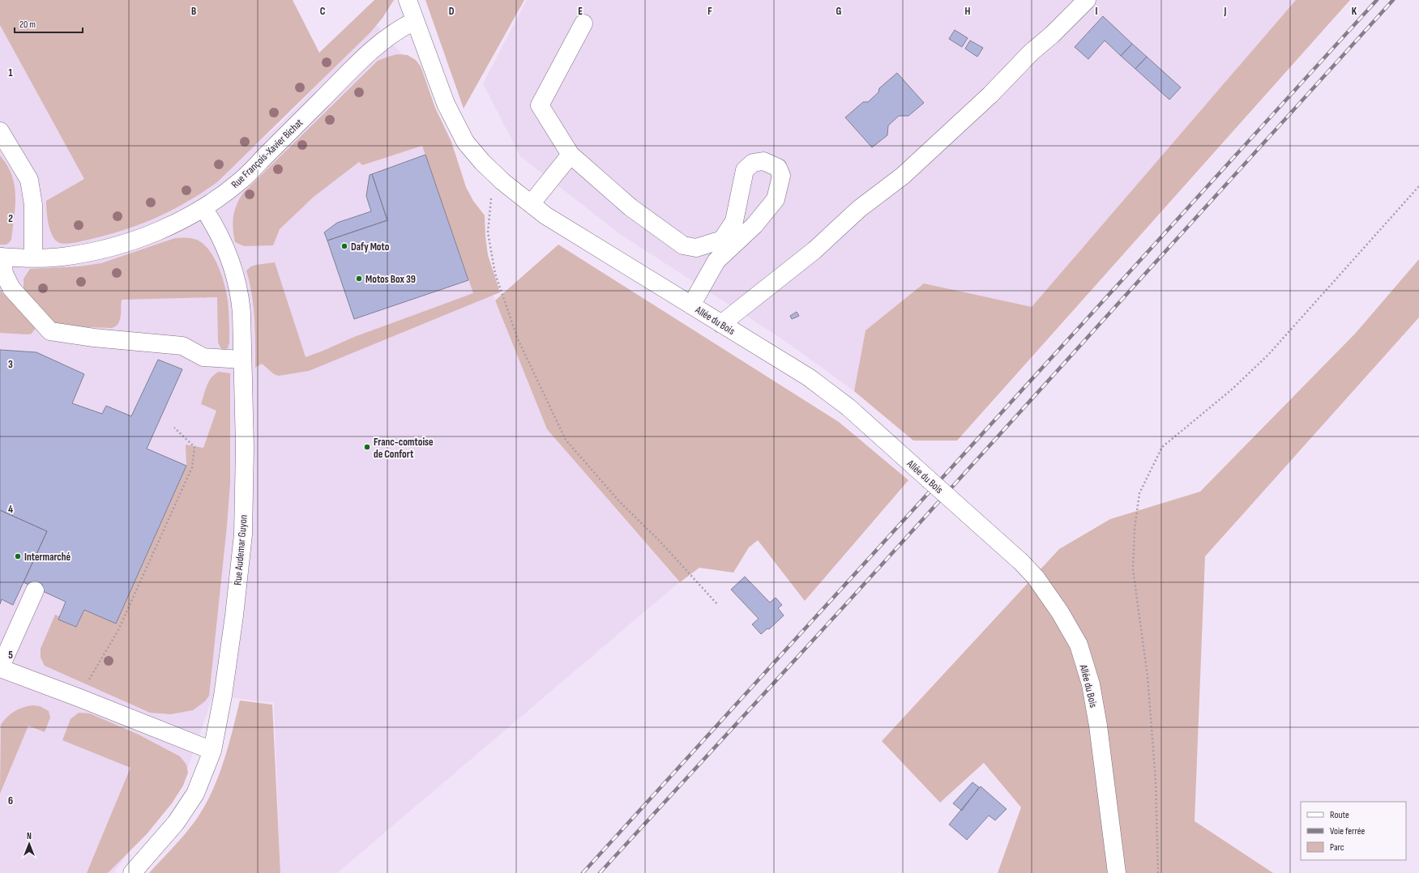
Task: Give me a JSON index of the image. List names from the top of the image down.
{
  "streets": {
    "street": ["Rue François-Xavier Bichat", "Allée du Bois", "Rue Audemar Guyon"]
  },
  "crossings": [
    ["Rue François-Xavier Bichat", "Allée du Bois"],
    ["Rue François-Xavier Bichat", "Rue Audemar Guyon"]
  ],
  "places": [
    "Dafy Moto",
    "Motos Box 39",
    "Franc-comtoise de Confort",
    "Intermarché"
  ],
  "legend": ["Route", "Voie ferrée", "Parc"],
  "scale_bar": "20 m",
  "north": "top",
  "grid": {
    "columns": [
      "B",
      "C",
      "D",
      "E",
      "F",
      "G",
      "H",
      "I",
      "J",
      "K"
    ],
    "rows": [
      "1",
      "2",
      "3",
      "4",
      "5",
      "6"
    ]
  }
}
